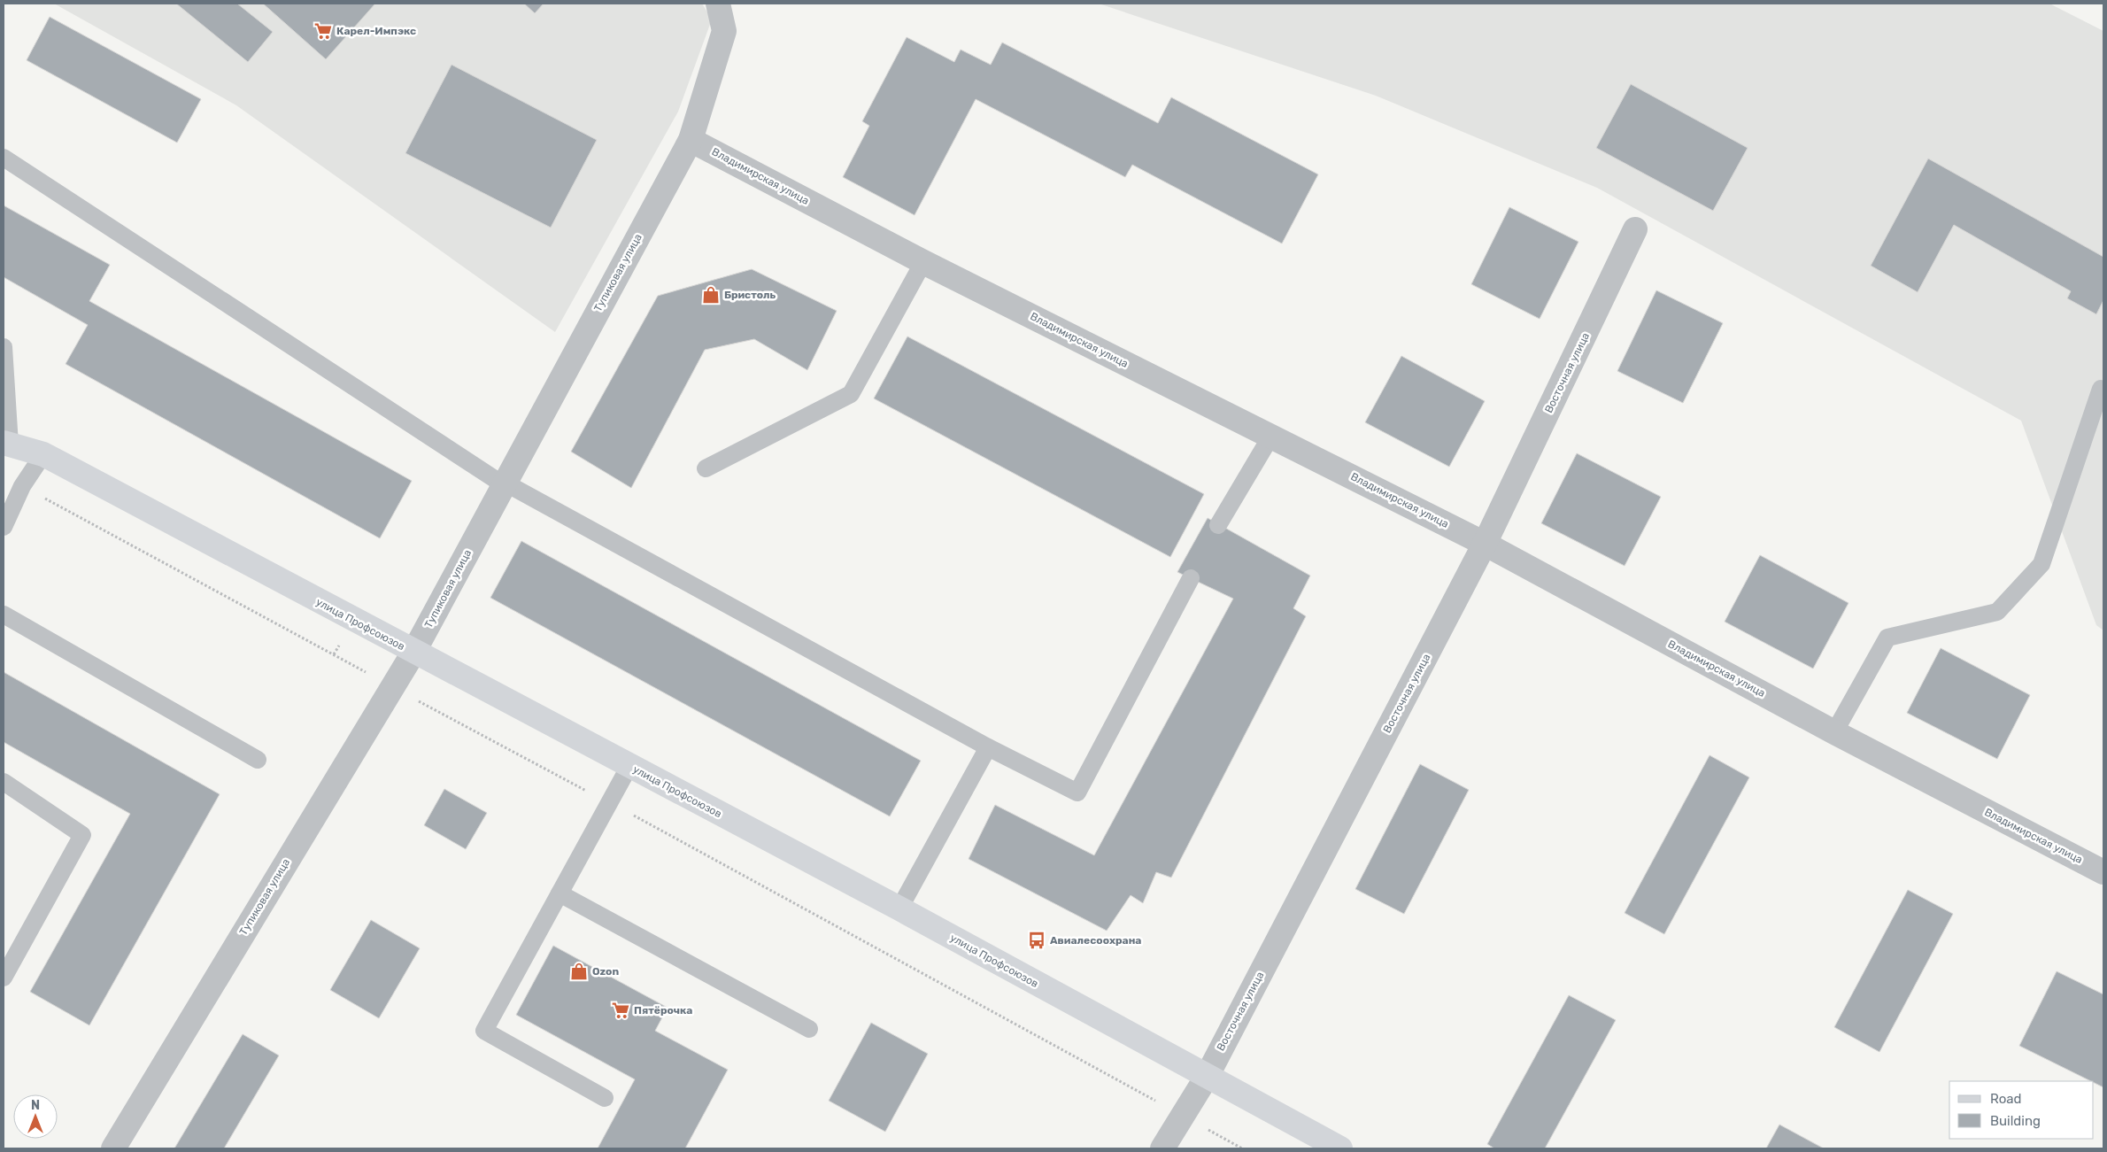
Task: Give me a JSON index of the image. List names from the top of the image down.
{
  "streets": {
    "main road": ["улица Профсоюзов"],
    "street": ["Владимирская улица", "Тупиковая улица", "Восточная улица"]
  },
  "crossings": [
    ["Владимирская улица", "Тупиковая улица"],
    ["Владимирская улица", "Восточная улица"],
    ["Тупиковая улица", "улица Профсоюзов"],
    ["Восточная улица", "улица Профсоюзов"]
  ],
  "places": {
    "supermarket": ["Карел-Импэкс", "Пятёрочка"],
    "shop": ["Бристоль", "Ozon"],
    "bus stop": ["Авиалесоохрана"]
  },
  "legend": ["Road", "Building"],
  "north": "top"
}
